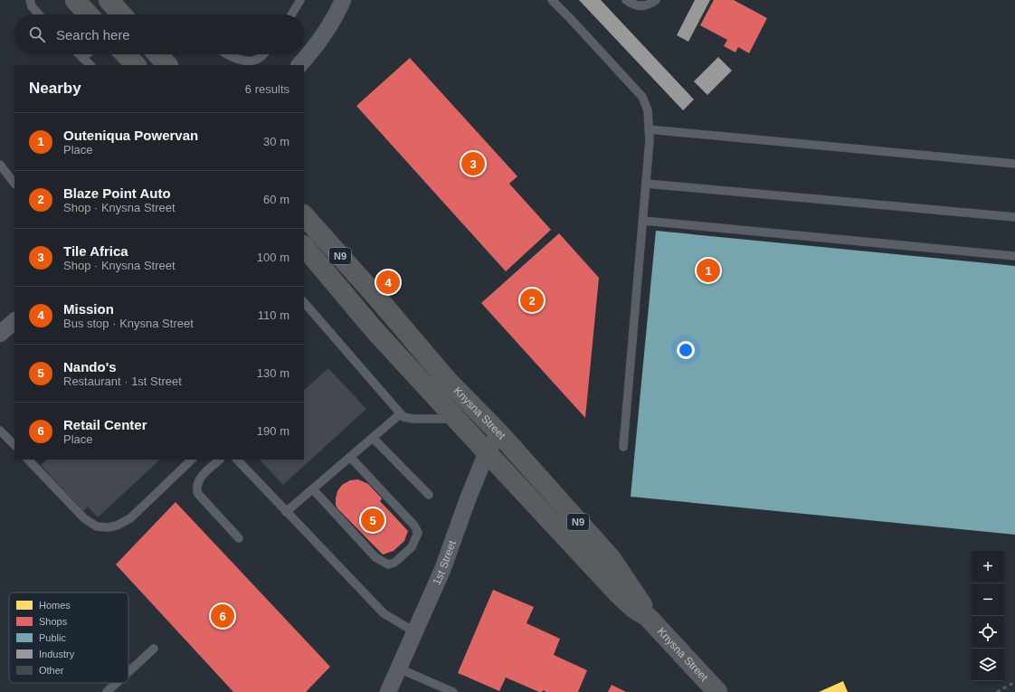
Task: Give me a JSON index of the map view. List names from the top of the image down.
{
  "streets": {
    "highway": ["N9", "Knysna Street"],
    "street": ["1st Street"]
  },
  "crossings": [
    ["Knysna Street", "1st Street"]
  ],
  "legend": [
    "Homes",
    "Shops",
    "Public",
    "Industry",
    "Other"
  ],
  "page": {
    "search": "Search here",
    "heading": ["Nearby", "6 results"],
    "list": [
      {
        "mark": "1",
        "name": "Outeniqua Powervan",
        "note": "Place",
        "value": "30 m"
      },
      {
        "mark": "2",
        "name": "Blaze Point Auto",
        "note": "Shop · Knysna Street",
        "value": "60 m"
      },
      {
        "mark": "3",
        "name": "Tile Africa",
        "note": "Shop · Knysna Street",
        "value": "100 m"
      },
      {
        "mark": "4",
        "name": "Mission",
        "note": "Bus stop · Knysna Street",
        "value": "110 m"
      },
      {
        "mark": "5",
        "name": "Nando's",
        "note": "Restaurant · 1st Street",
        "value": "130 m"
      },
      {
        "mark": "6",
        "name": "Retail Center",
        "note": "Place",
        "value": "190 m"
      }
    ],
    "pins": [
      "3",
      "1",
      "4",
      "2",
      "5",
      "6"
    ],
    "map_buttons": ["+", "−"]
  }
}
